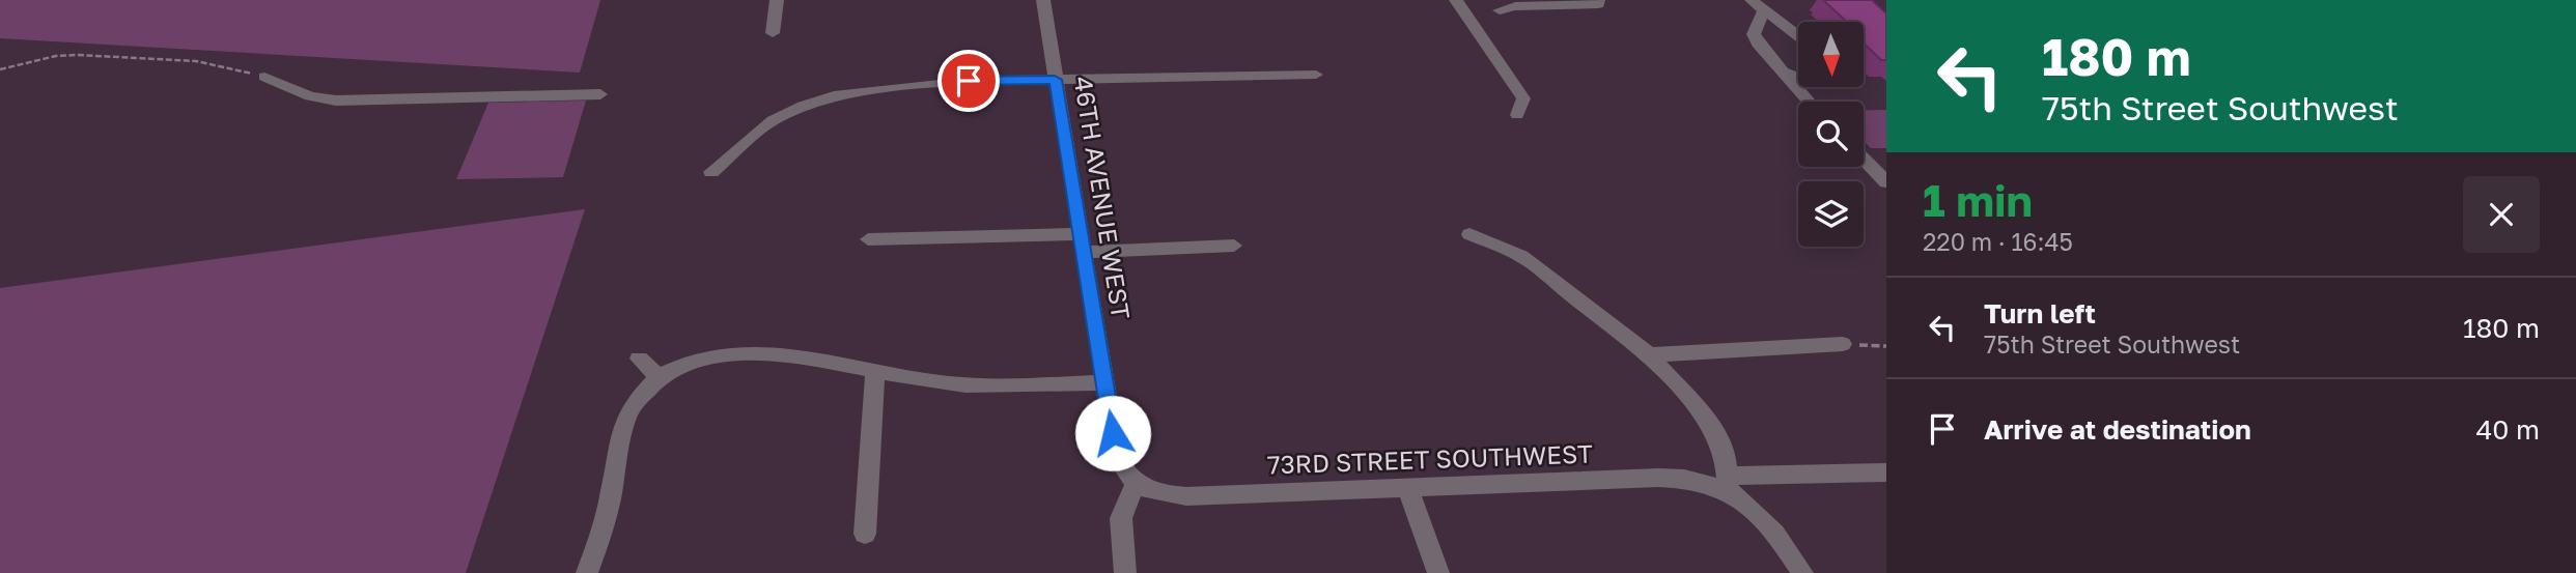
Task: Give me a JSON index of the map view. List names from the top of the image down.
{
  "streets": {
    "street": ["46TH AVENUE WEST", "73RD STREET SOUTHWEST"]
  },
  "crossings": [
    ["46TH AVENUE WEST", "73RD STREET SOUTHWEST"]
  ],
  "north": "bottom",
  "page": {
    "turn": ["180 m", "75th Street Southwest"],
    "heading": ["1 min", "220 m · 16:45"],
    "list": [
      {
        "name": "Turn left",
        "note": "75th Street Southwest",
        "value": "180 m"
      },
      {
        "name": "Arrive at destination",
        "value": "40 m"
      }
    ]
  }
}
